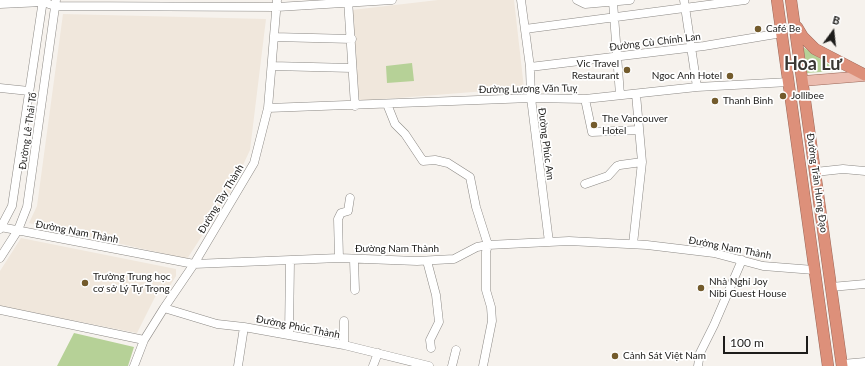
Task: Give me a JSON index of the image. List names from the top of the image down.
{
  "streets": {
    "highway": ["Đường Trân Hưng Đạo"],
    "street": [
      "Đường Cù Chính Lan",
      "Đường Lương Văn Tuỵ",
      "Đường Lê Thái Tổ",
      "Đường Phúc Am",
      "Đường Tây Thành",
      "Đường Nam Thành",
      "Đường Phúc Thành"
    ]
  },
  "crossings": [
    ["Đường Cù Chính Lan", "Đường Phúc Am"],
    ["Đường Cù Chính Lan", "Đường Trân Hưng Đạo"],
    ["Đường Lương Văn Tuỵ", "Đường Phúc Am"],
    ["Đường Lương Văn Tuỵ", "Đường Trân Hưng Đạo"],
    ["Đường Lương Văn Tuỵ", "Đường Tây Thành"],
    ["Đường Lê Thái Tổ", "Đường Nam Thành"],
    ["Đường Phúc Am", "Đường Nam Thành"],
    ["Đường Trân Hưng Đạo", "Đường Nam Thành"],
    ["Đường Tây Thành", "Đường Nam Thành"],
    ["Đường Tây Thành", "Đường Phúc Thành"]
  ],
  "districts": ["Hoa Lư"],
  "places": [
    "Café Be",
    "Vic Travel Restaurant",
    "Ngoc Anh Hotel",
    "Jollibee",
    "Thanh Binh",
    "The Vancouver Hotel",
    "Trường Trung học cơ sở Lý Tự Trọng",
    "Nhà Nghỉ Joy Nibi Guest House",
    "Cảnh Sát Việt Nam"
  ],
  "scale_bar": "100 m",
  "north": "top"
}
